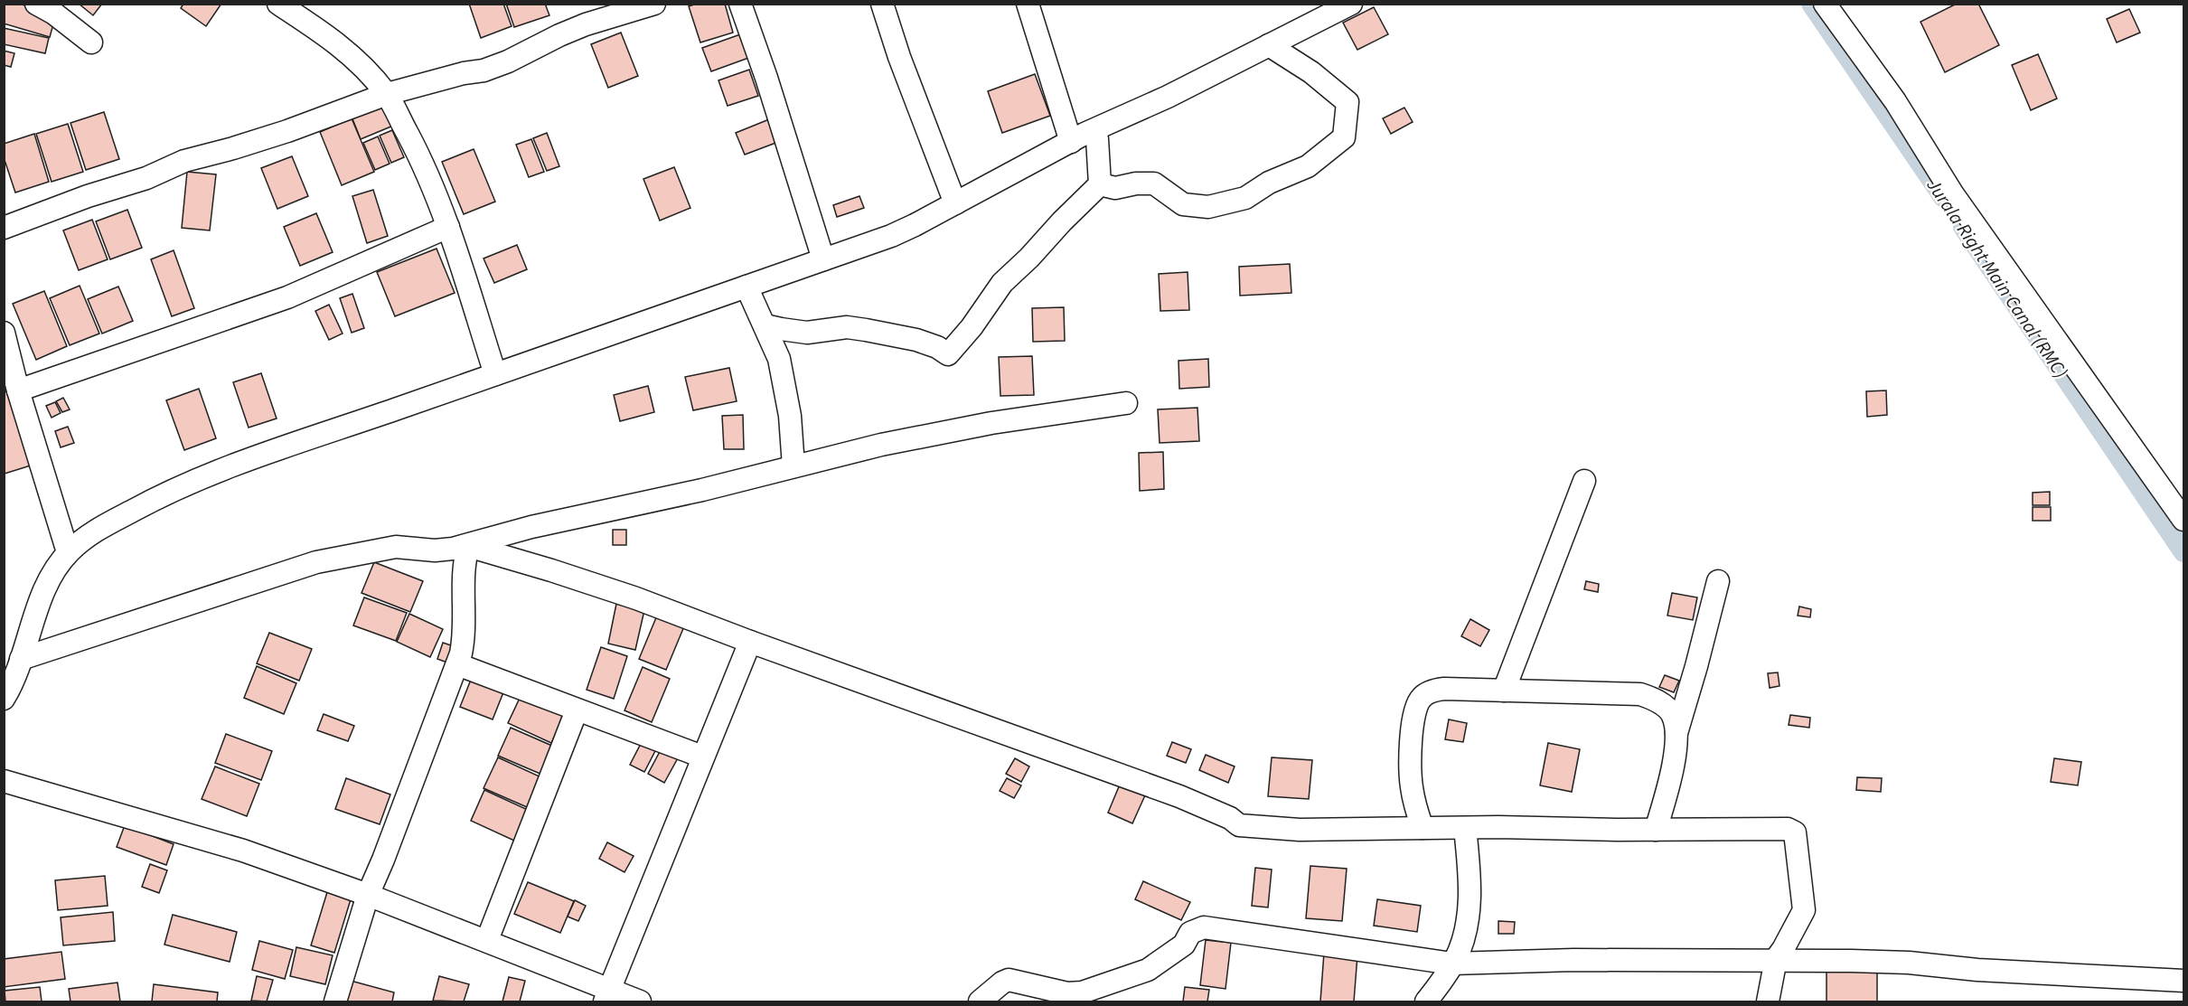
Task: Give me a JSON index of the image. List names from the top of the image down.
{
  "water": ["Jurala Right Main Canal (RMC)"]
}
